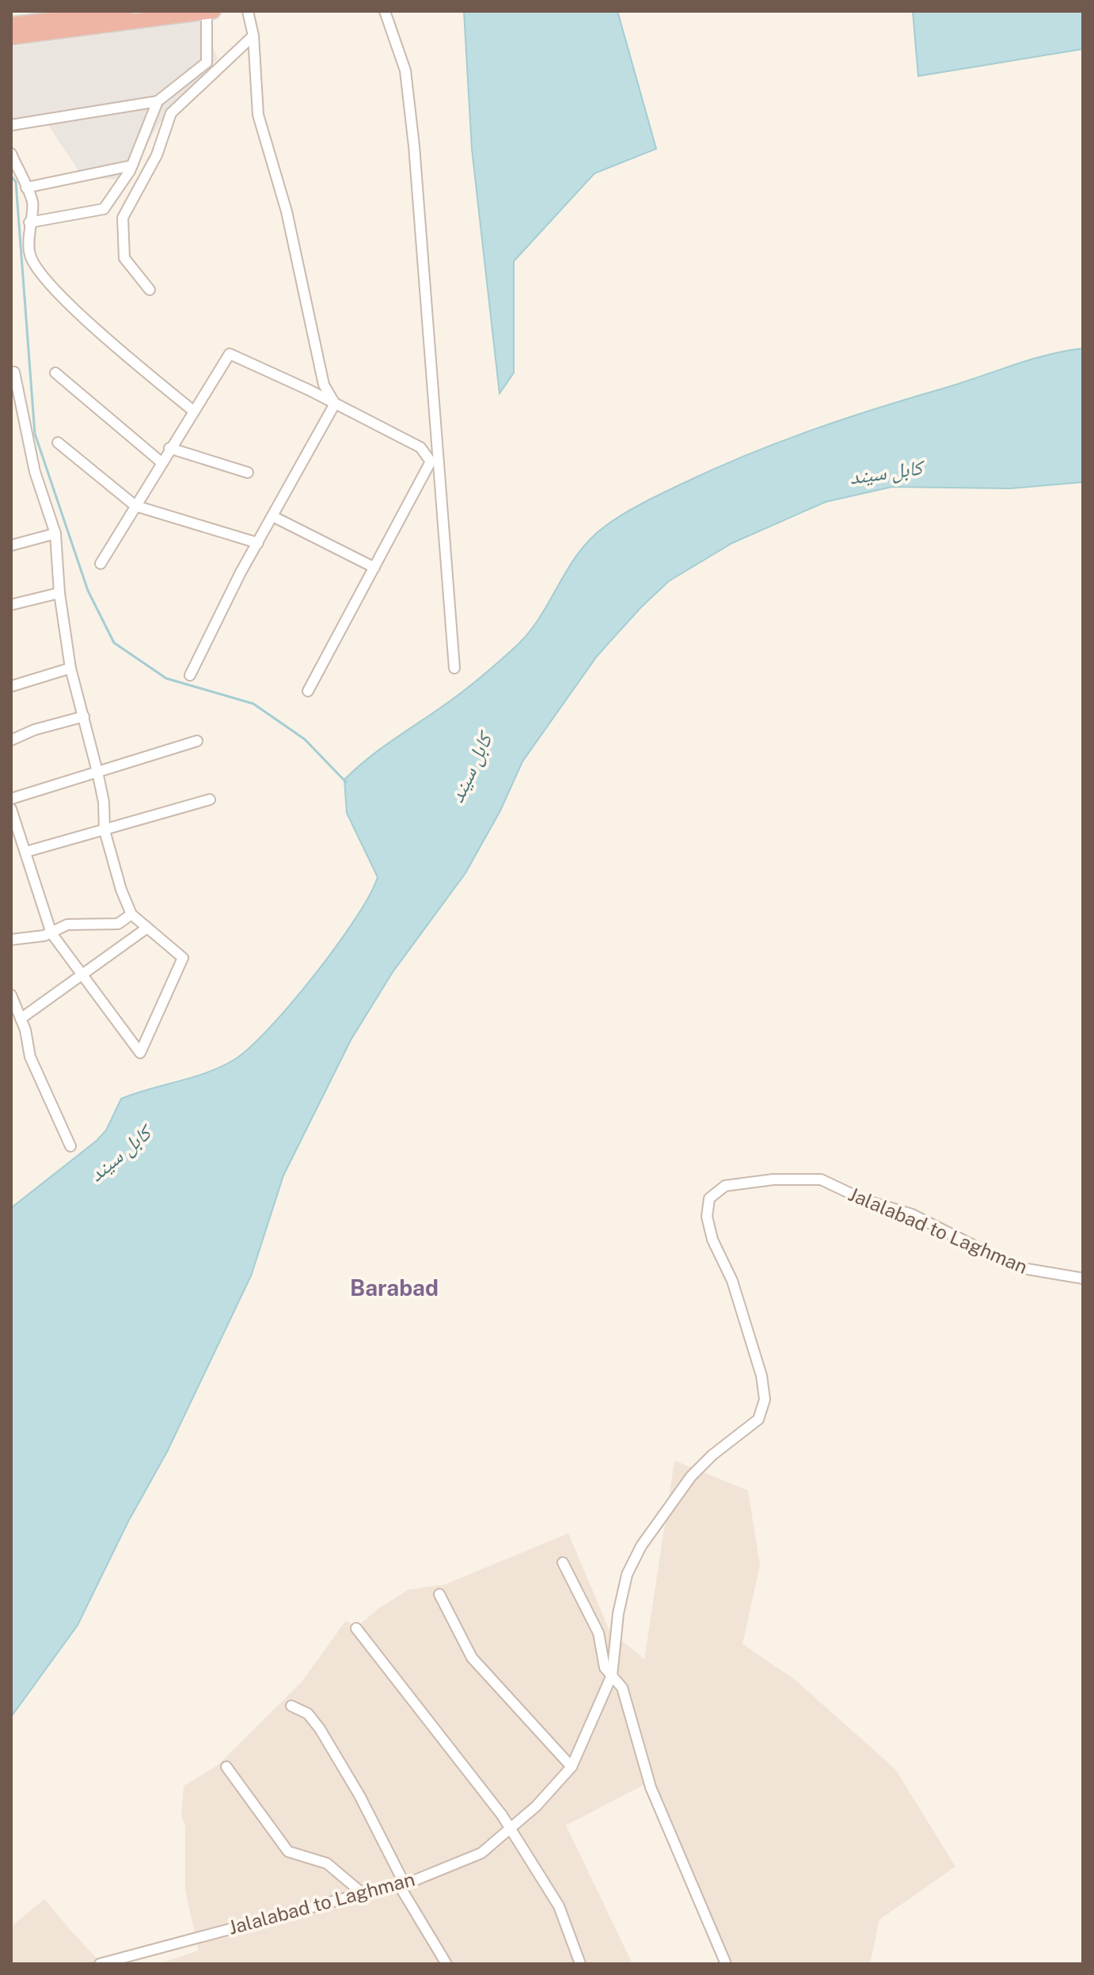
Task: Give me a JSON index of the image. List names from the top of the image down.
{
  "streets": {
    "street": ["Jalalabad to Laghman"]
  },
  "districts": ["Barabad"],
  "water": ["کابل سيند"]
}
